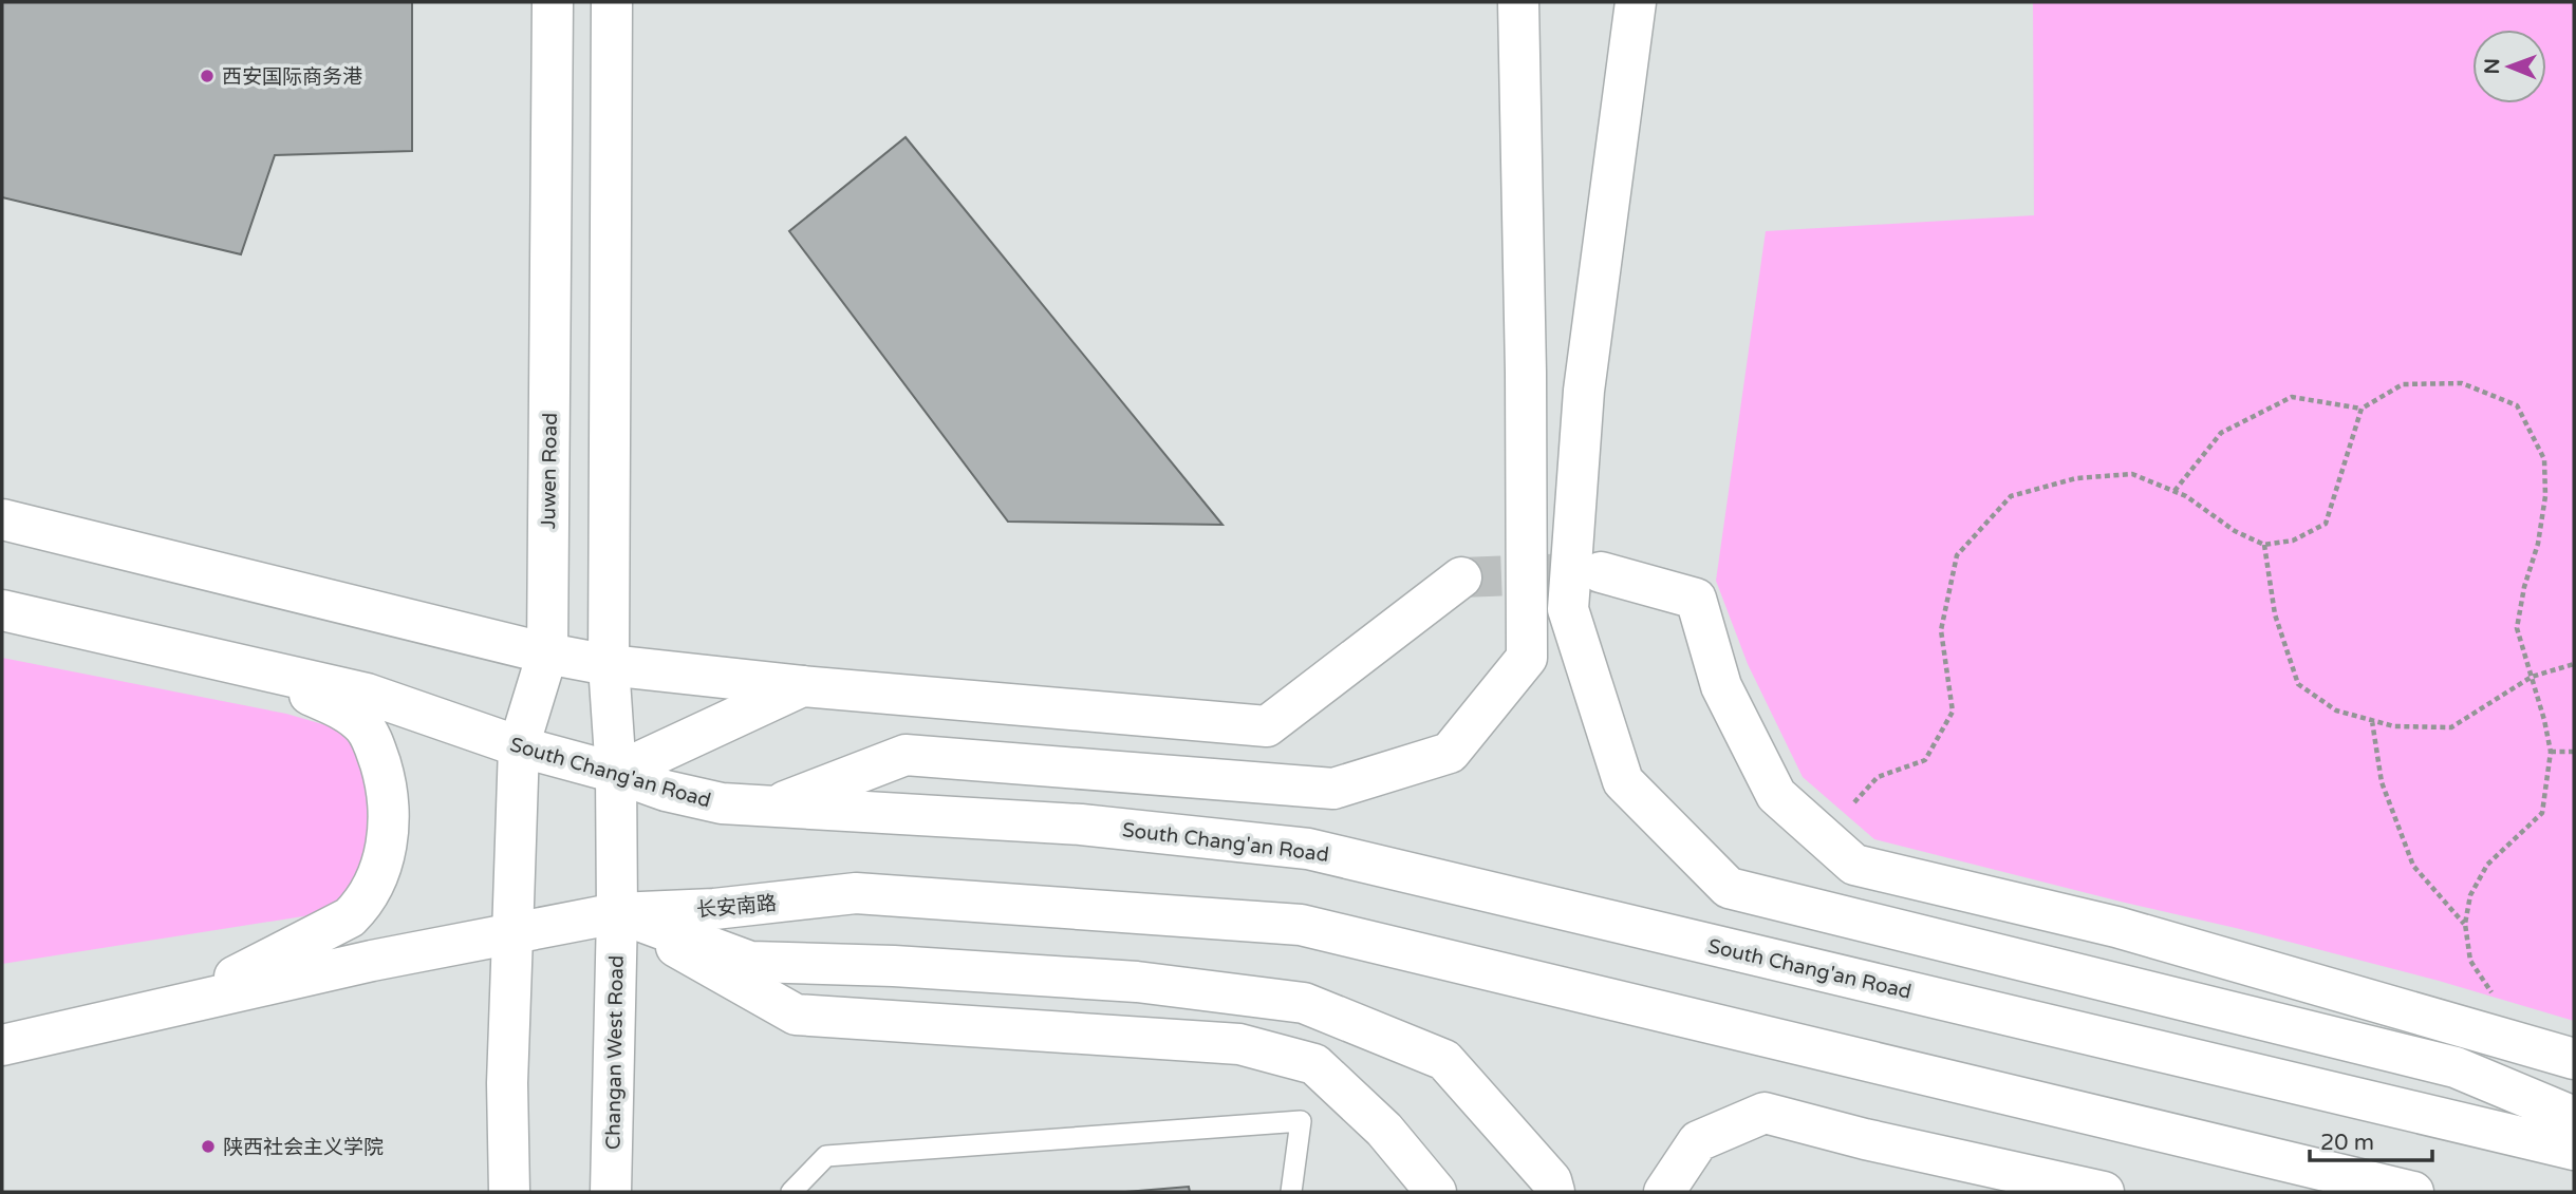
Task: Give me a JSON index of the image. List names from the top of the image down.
{
  "streets": {
    "main road": [
      "Juwen Road",
      "South Chang'an Road",
      "长安南路",
      "Changan West Road"
    ]
  },
  "crossings": [
    ["Juwen Road", "South Chang'an Road"],
    ["长安南路", "Changan West Road"]
  ],
  "places": ["西安国际商务港", "陕西社会主义学院"],
  "scale_bar": "20 m",
  "north": "left"
}
